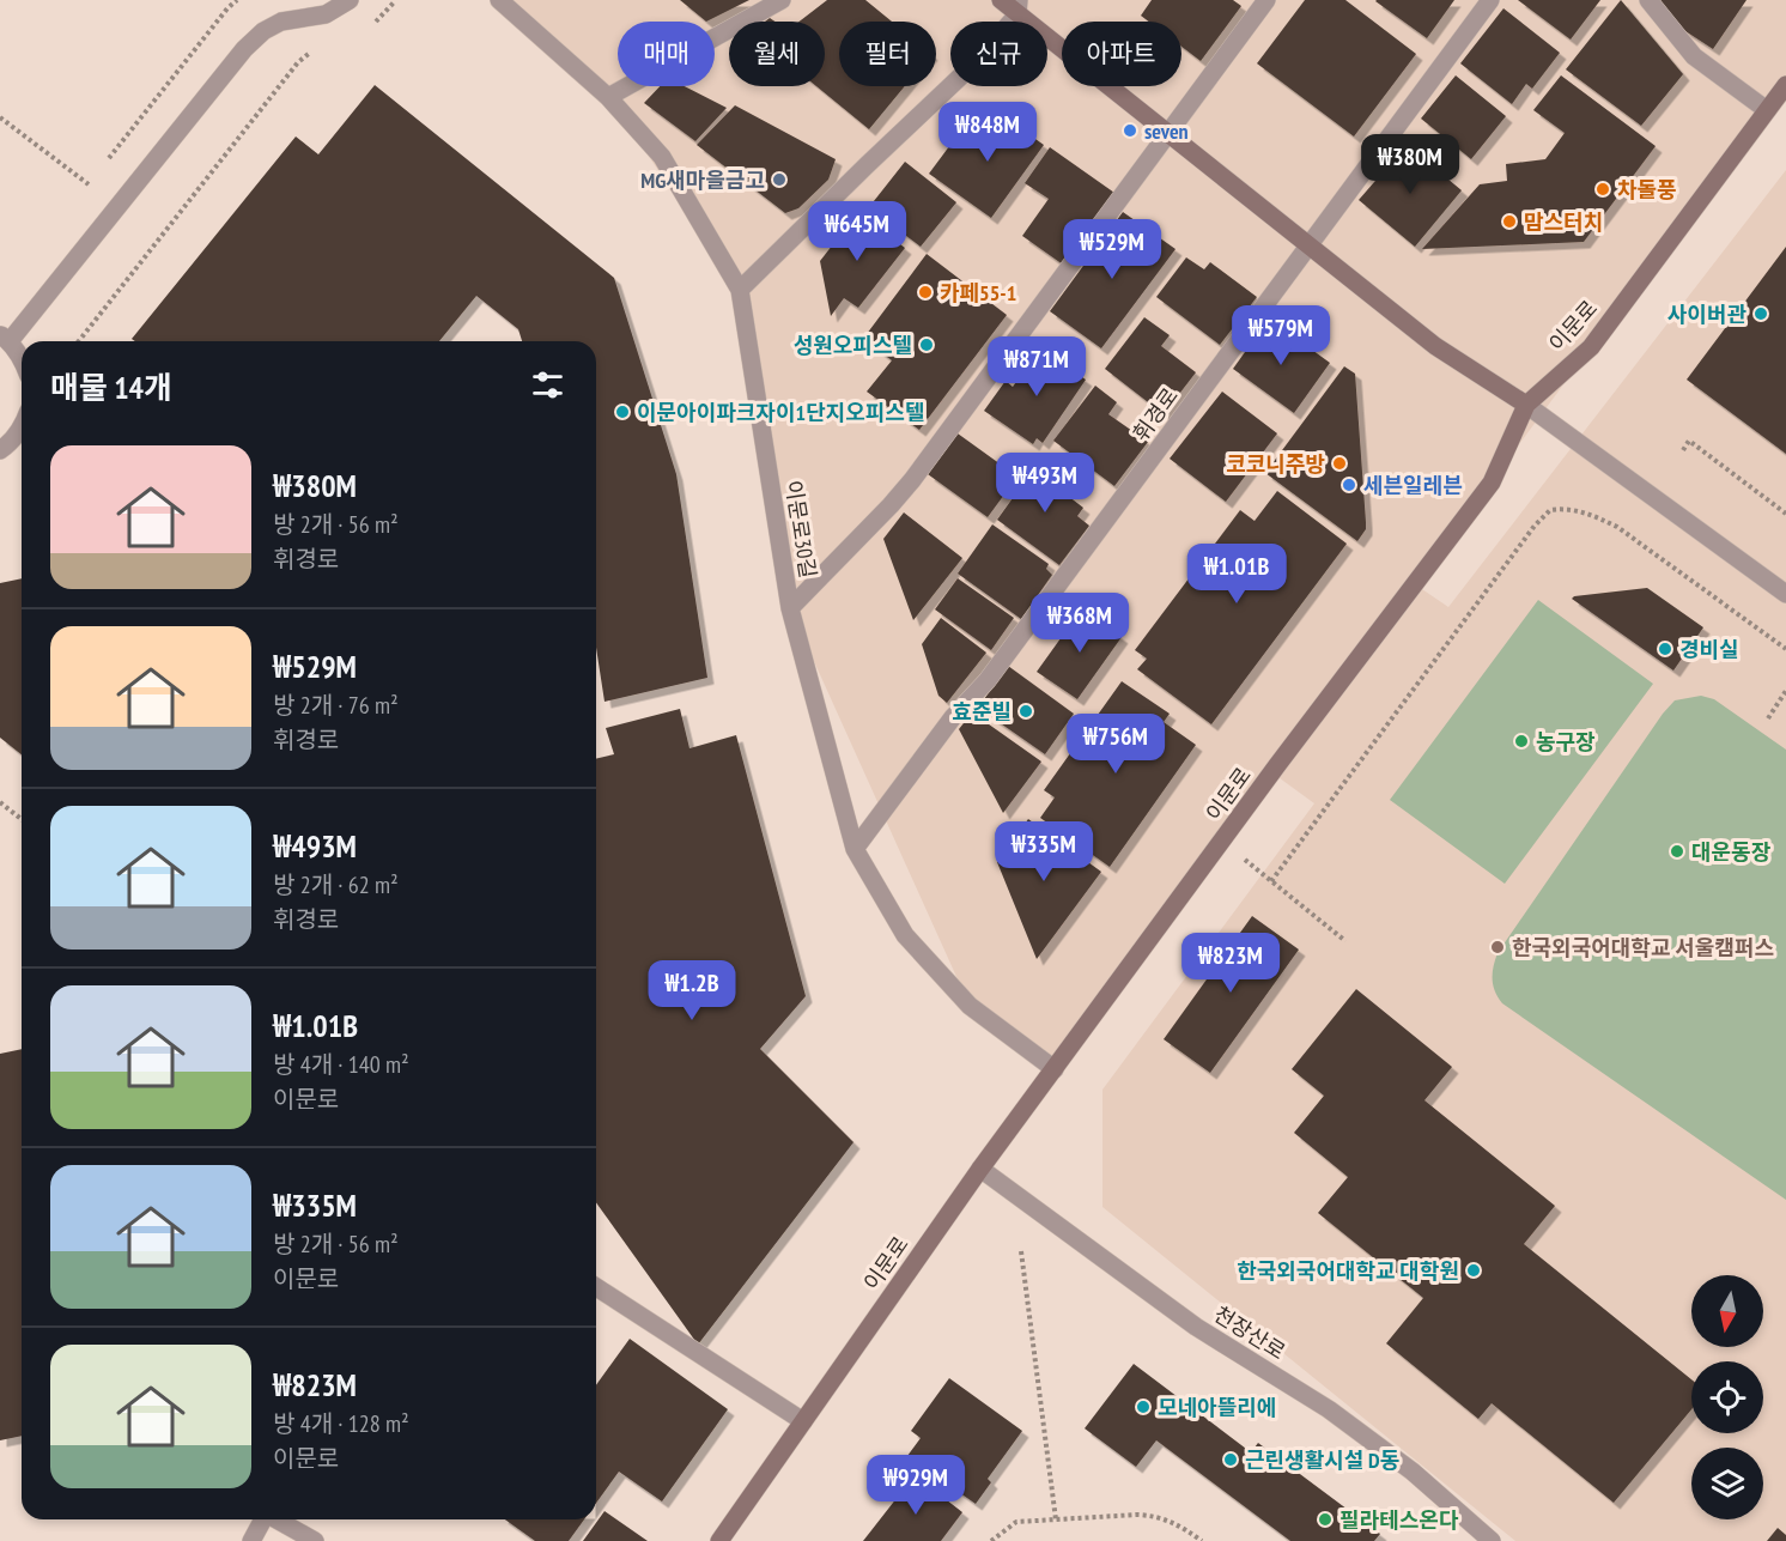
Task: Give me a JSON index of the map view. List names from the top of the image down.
{
  "streets": {
    "main road": ["이문로"],
    "street": ["휘경로", "이문로30길", "천장산로"]
  },
  "crossings": [
    ["이문로", "이문로30길"],
    ["이문로", "천장산로"],
    ["휘경로", "이문로30길"]
  ],
  "places": [
    "seven",
    "MG새마을금고",
    "차돌풍",
    "맘스터치",
    "카페55-1",
    "사이버관",
    "성원오피스텔",
    "이문아이파크자이1단지오피스텔",
    "코코니주방",
    "세븐일레븐",
    "경비실",
    "효준빌",
    "농구장",
    "대운동장",
    "한국외국어대학교 서울캠퍼스",
    "한국외국어대학교 대학원",
    "모네아뜰리에",
    "근린생활시설 D동",
    "필라테스온다"
  ],
  "north": "bottom",
  "page": {
    "chip": [
      "매매",
      "월세",
      "필터",
      "신규",
      "아파트"
    ],
    "price": [
      "₩848M",
      "₩380M",
      "₩645M",
      "₩529M",
      "₩579M",
      "₩871M",
      "₩493M",
      "₩1.01B",
      "₩368M",
      "₩756M",
      "₩335M",
      "₩823M",
      "₩1.2B",
      "₩929M"
    ],
    "heading": "매물 14개",
    "list": [
      {
        "name": "₩380M",
        "note": "방 2개 · 56 m² · 휘경로"
      },
      {
        "name": "₩529M",
        "note": "방 2개 · 76 m² · 휘경로"
      },
      {
        "name": "₩493M",
        "note": "방 2개 · 62 m² · 휘경로"
      },
      {
        "name": "₩1.01B",
        "note": "방 4개 · 140 m² · 이문로"
      },
      {
        "name": "₩335M",
        "note": "방 2개 · 56 m² · 이문로"
      },
      {
        "name": "₩823M",
        "note": "방 4개 · 128 m² · 이문로"
      }
    ]
  }
}
